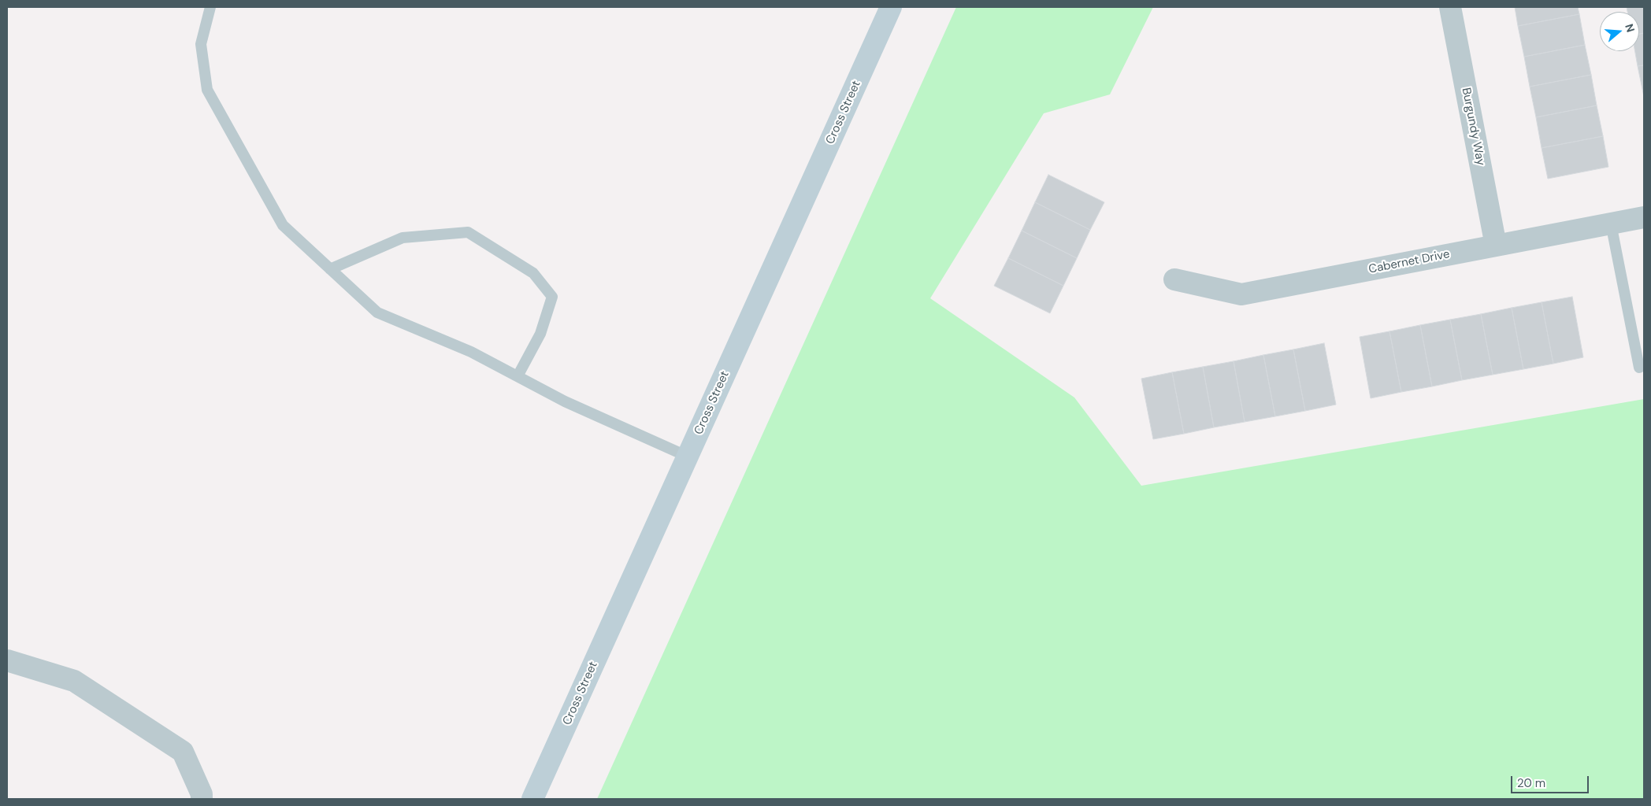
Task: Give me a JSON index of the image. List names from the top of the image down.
{
  "streets": {
    "main road": ["Cross Street"],
    "street": ["Burgundy Way", "Cabernet Drive"]
  },
  "crossings": [
    ["Burgundy Way", "Cabernet Drive"]
  ],
  "scale_bar": "20 m",
  "north": "right"
}
